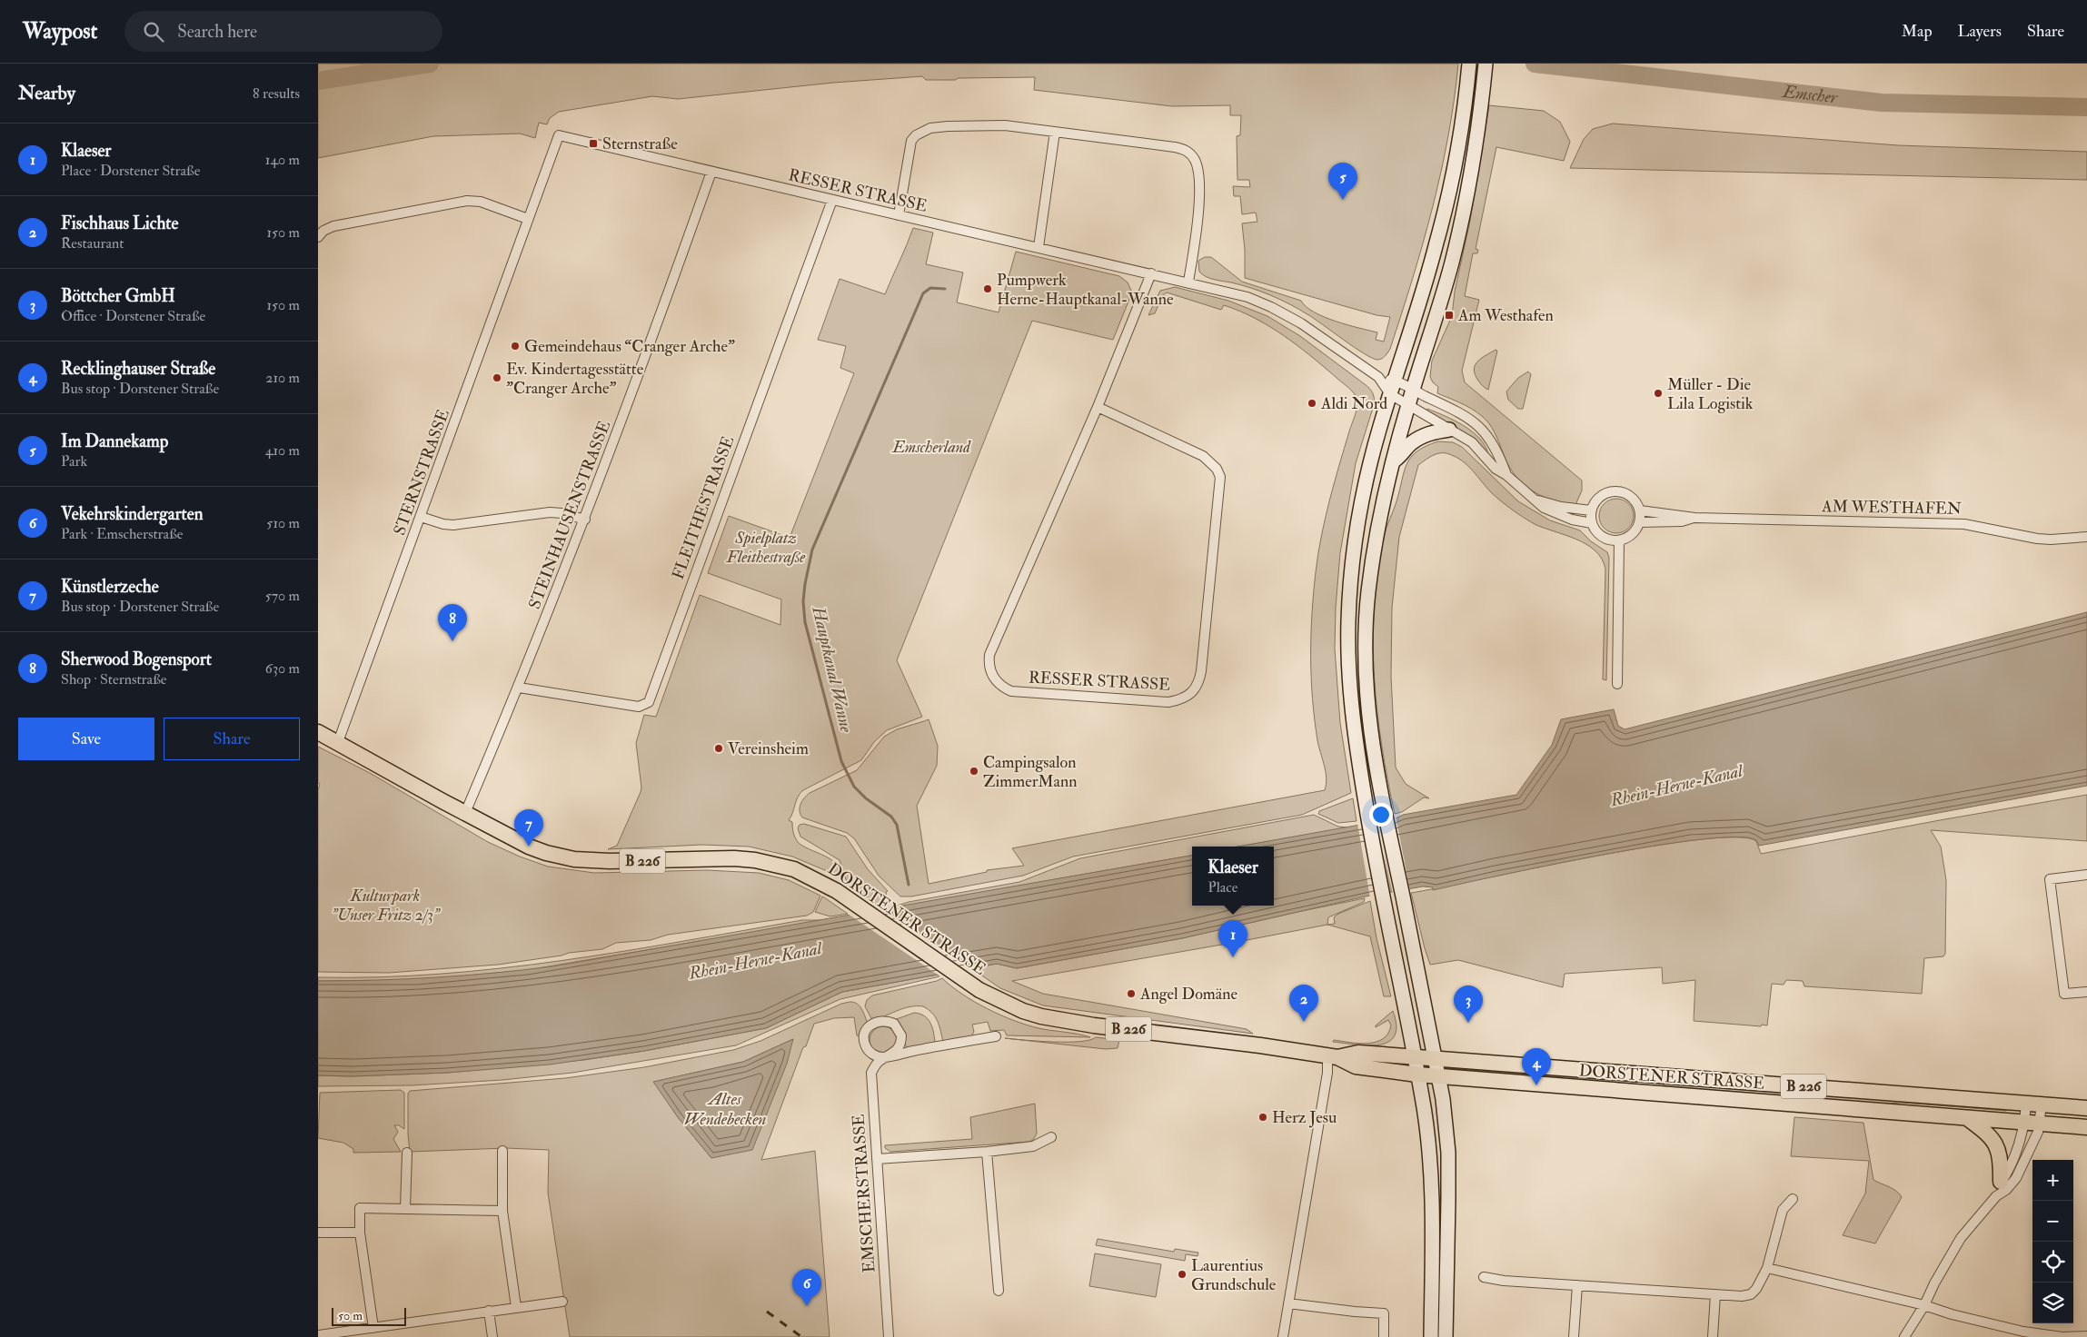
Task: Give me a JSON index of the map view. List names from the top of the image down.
{
  "streets": {
    "main road": ["B 226", "DORSTENER STRASSE"],
    "street": [
      "RESSER STRASSE",
      "STERNSTRASSE",
      "FLEITHESTRASSE",
      "AM WESTHAFEN",
      "STEINHAUSENSTRASSE",
      "EMSCHERSTRASSE"
    ]
  },
  "crossings": [
    ["RESSER STRASSE", "STERNSTRASSE"],
    ["RESSER STRASSE", "FLEITHESTRASSE"],
    ["RESSER STRASSE", "STEINHAUSENSTRASSE"],
    ["STERNSTRASSE", "DORSTENER STRASSE"],
    ["FLEITHESTRASSE", "STEINHAUSENSTRASSE"],
    ["STEINHAUSENSTRASSE", "DORSTENER STRASSE"]
  ],
  "water": [
    "Emscher",
    "Hauptkanal Wanne",
    "Rhein-Herne-Kanal",
    "Altes Wendebecken"
  ],
  "parks": ["Emscherland", "Spielplatz Fleithestraße", "Kulturpark \"Unser Fritz 2/3\""],
  "places": {
    "transit": ["Sternstraße", "Am Westhafen"],
    "other": [
      "Pumpwerk Herne-Hauptkanal-Wanne",
      "Gemeindehaus “Cranger Arche”",
      "Ev. Kindertagesstätte \"Cranger Arche\"",
      "Müller - Die Lila Logistik",
      "Aldi Nord",
      "Vereinsheim",
      "Campingsalon ZimmerMann",
      "Angel Domäne",
      "Herz Jesu",
      "Laurentius Grundschule"
    ]
  },
  "scale_bar": "50 m",
  "page": {
    "header": "Waypost",
    "search": "Search here",
    "nav": ["Map", "Layers", "Share"],
    "heading": ["Nearby", "8 results"],
    "list": [
      {
        "mark": "1",
        "name": "Klaeser",
        "note": "Place · Dorstener Straße",
        "value": "140 m"
      },
      {
        "mark": "2",
        "name": "Fischhaus Lichte",
        "note": "Restaurant",
        "value": "150 m"
      },
      {
        "mark": "3",
        "name": "Böttcher GmbH",
        "note": "Office · Dorstener Straße",
        "value": "150 m"
      },
      {
        "mark": "4",
        "name": "Recklinghauser Straße",
        "note": "Bus stop · Dorstener Straße",
        "value": "210 m"
      },
      {
        "mark": "5",
        "name": "Im Dannekamp",
        "note": "Park",
        "value": "410 m"
      },
      {
        "mark": "6",
        "name": "Vekehrskindergarten",
        "note": "Park · Emscherstraße",
        "value": "510 m"
      },
      {
        "mark": "7",
        "name": "Künstlerzeche",
        "note": "Bus stop · Dorstener Straße",
        "value": "570 m"
      },
      {
        "mark": "8",
        "name": "Sherwood Bogensport",
        "note": "Shop · Sternstraße",
        "value": "630 m"
      }
    ],
    "pins": [
      "5",
      "8",
      "7",
      "1",
      "2",
      "3",
      "4",
      "6"
    ],
    "buttons": ["Save", "Share"],
    "popup": ["Klaeser", "Place"],
    "map_buttons": ["+", "−"],
    "scale": "50 m"
  }
}
